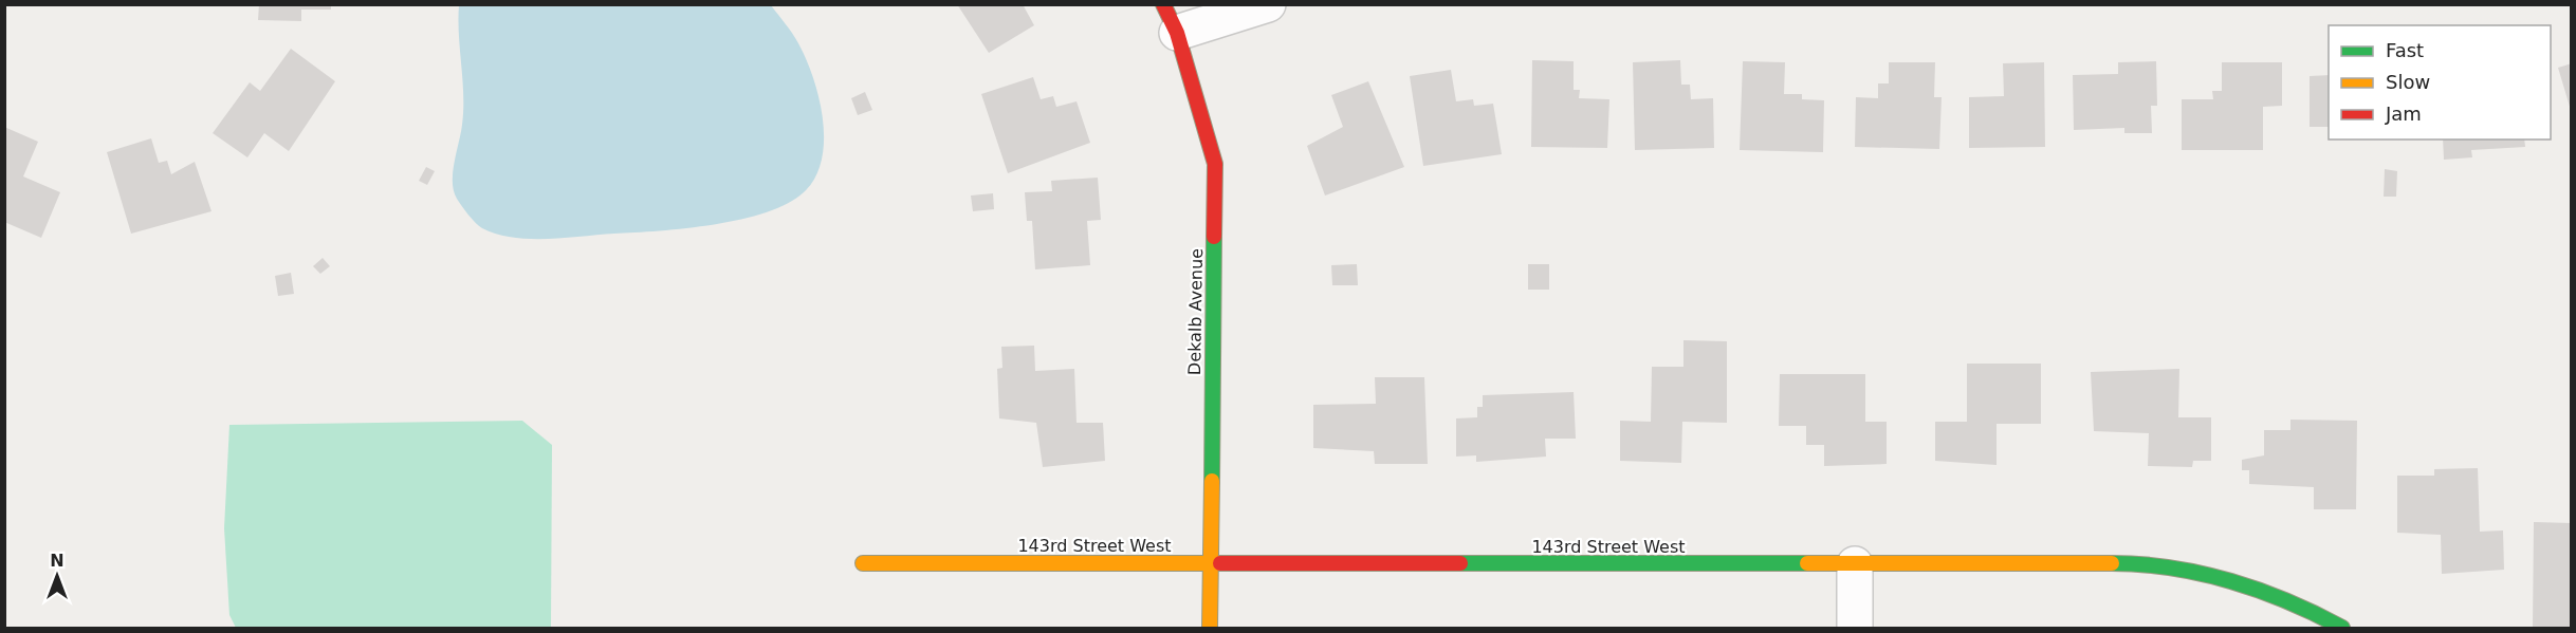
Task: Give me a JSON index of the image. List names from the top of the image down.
{
  "streets": {
    "street": ["Dekalb Avenue", "143rd Street West"]
  },
  "crossings": [
    ["Dekalb Avenue", "143rd Street West"]
  ],
  "legend": ["Fast", "Slow", "Jam"],
  "north": "top"
}
